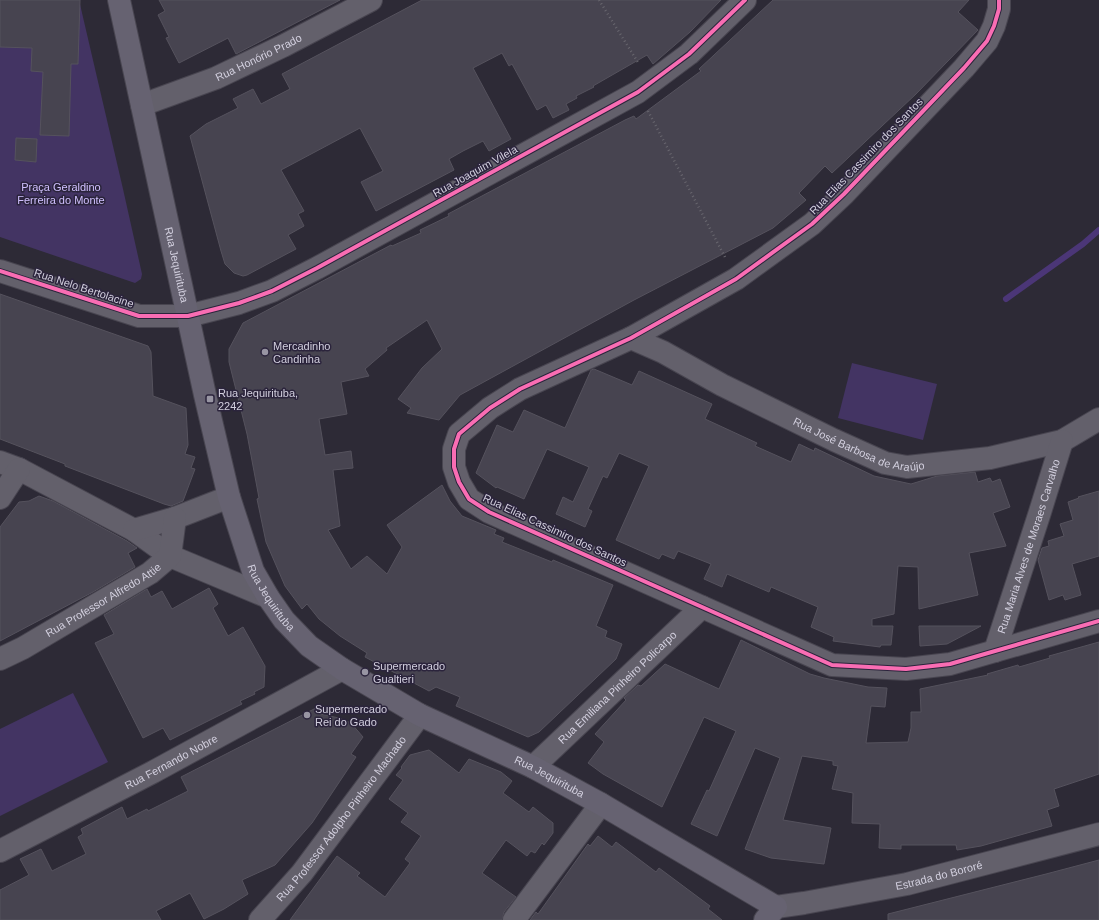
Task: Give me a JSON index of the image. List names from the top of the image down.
{
  "streets": {
    "main road": ["Rua Jequirituba"],
    "street": [
      "Rua Honório Prado",
      "Rua Elias Cassimiro dos Santos",
      "Rua Joaquim Vilela",
      "Rua Nelo Bertolacine",
      "Rua José Barbosa de Araújo",
      "Rua Maria Alves de Moraes Carvalho",
      "Rua Professor Alfredo Attie",
      "Rua Emiliana Pinheiro Policarpo",
      "Rua Fernando Nobre",
      "Rua Professor Adolpho Pinheiro Machado",
      "Estrada do Bororé"
    ]
  },
  "crossings": [
    ["Rua Honório Prado", "Rua Jequirituba"],
    ["Rua Elias Cassimiro dos Santos", "Rua José Barbosa de Araújo"],
    ["Rua Elias Cassimiro dos Santos", "Rua Maria Alves de Moraes Carvalho"],
    ["Rua Elias Cassimiro dos Santos", "Rua Emiliana Pinheiro Policarpo"],
    ["Rua Joaquim Vilela", "Rua Jequirituba"],
    ["Rua Joaquim Vilela", "Rua Nelo Bertolacine"],
    ["Rua Jequirituba", "Rua Nelo Bertolacine"],
    ["Rua Jequirituba", "Rua Emiliana Pinheiro Policarpo"],
    ["Rua Jequirituba", "Rua Fernando Nobre"],
    ["Rua Jequirituba", "Rua Professor Adolpho Pinheiro Machado"],
    ["Rua Jequirituba", "Estrada do Bororé"],
    ["Rua José Barbosa de Araújo", "Rua Maria Alves de Moraes Carvalho"]
  ],
  "parks": ["Praça Geraldino Ferreira do Monte"],
  "places": {
    "other": ["Mercadinho Candinha", "Supermercado Gualtieri", "Supermercado Rei do Gado"],
    "transit": ["Rua Jequirituba, 2242"]
  }
}
